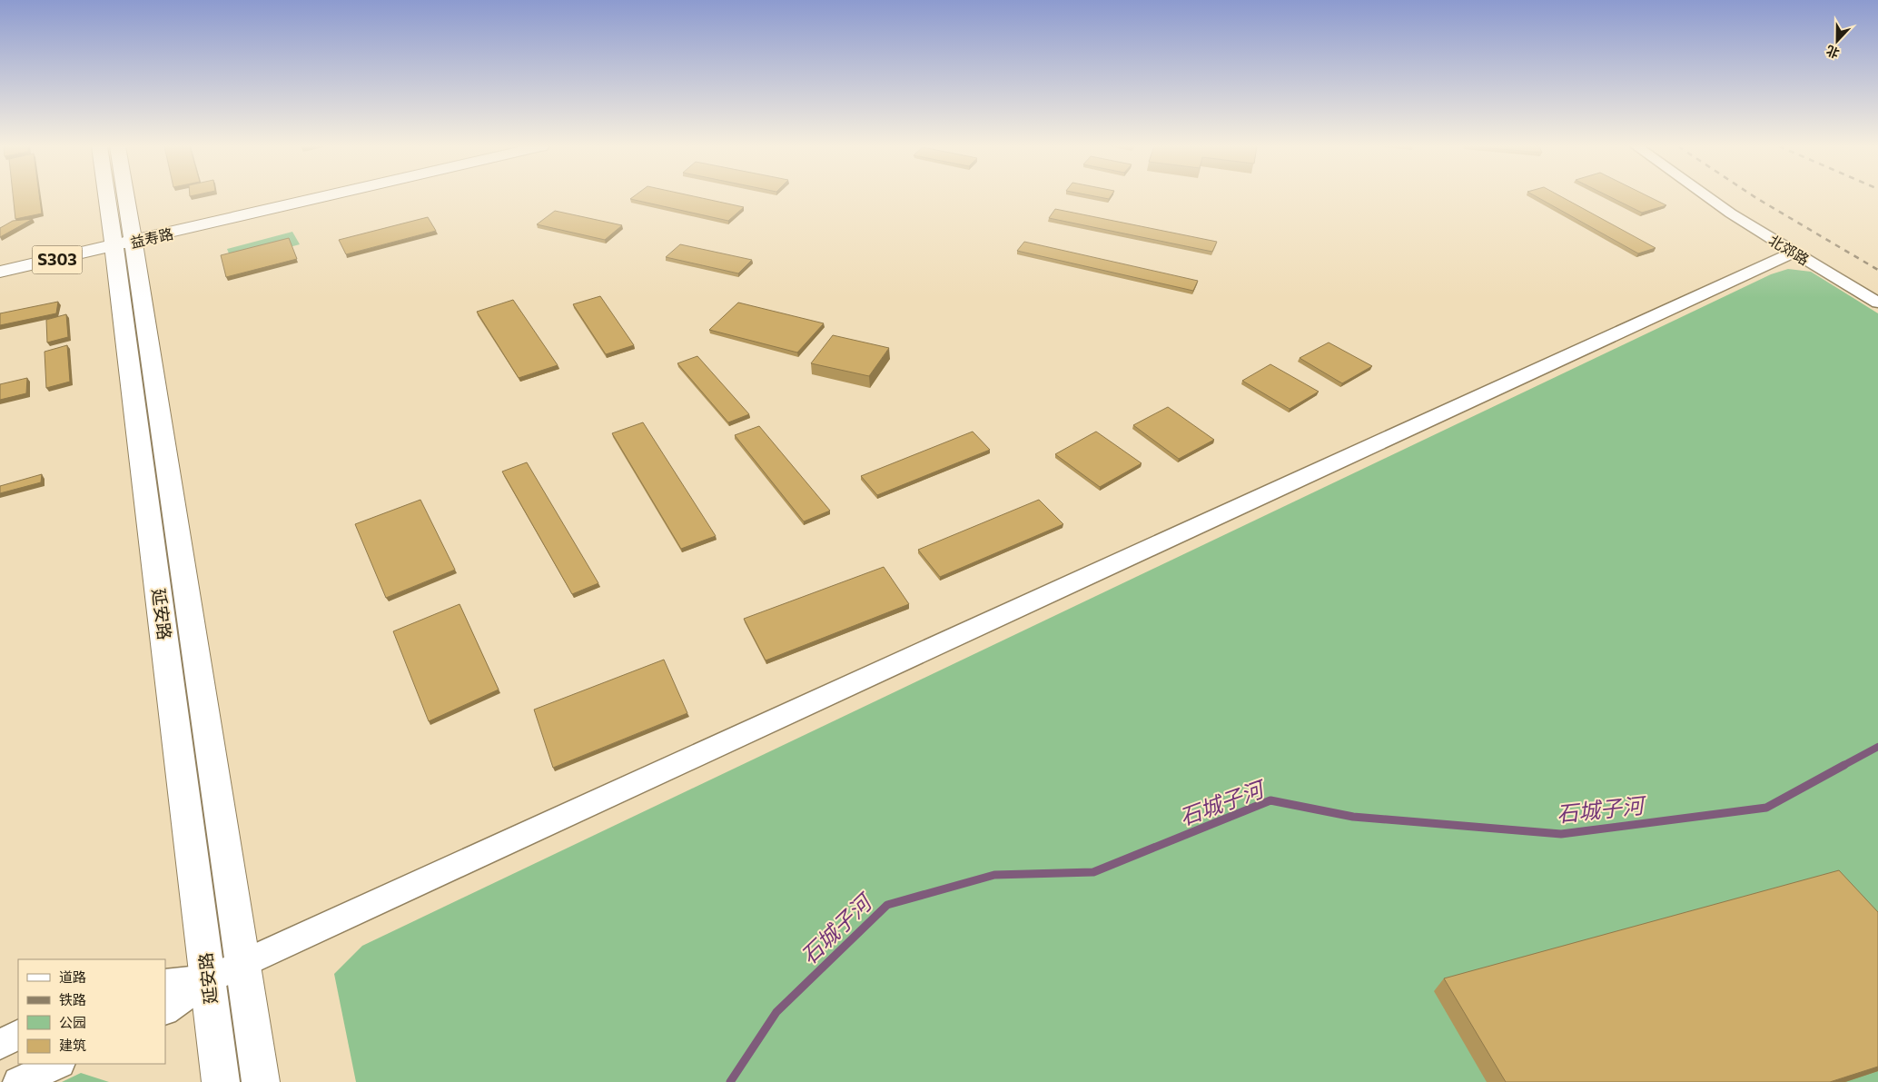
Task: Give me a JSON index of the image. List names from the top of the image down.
{
  "streets": {
    "main road": ["益寿路", "S303", "延安路"],
    "street": ["北郊路"]
  },
  "crossings": [
    ["益寿路", "延安路"]
  ],
  "water": ["石城子河"],
  "legend": [
    "道路",
    "铁路",
    "公园",
    "建筑"
  ],
  "north": "bottom"
}
